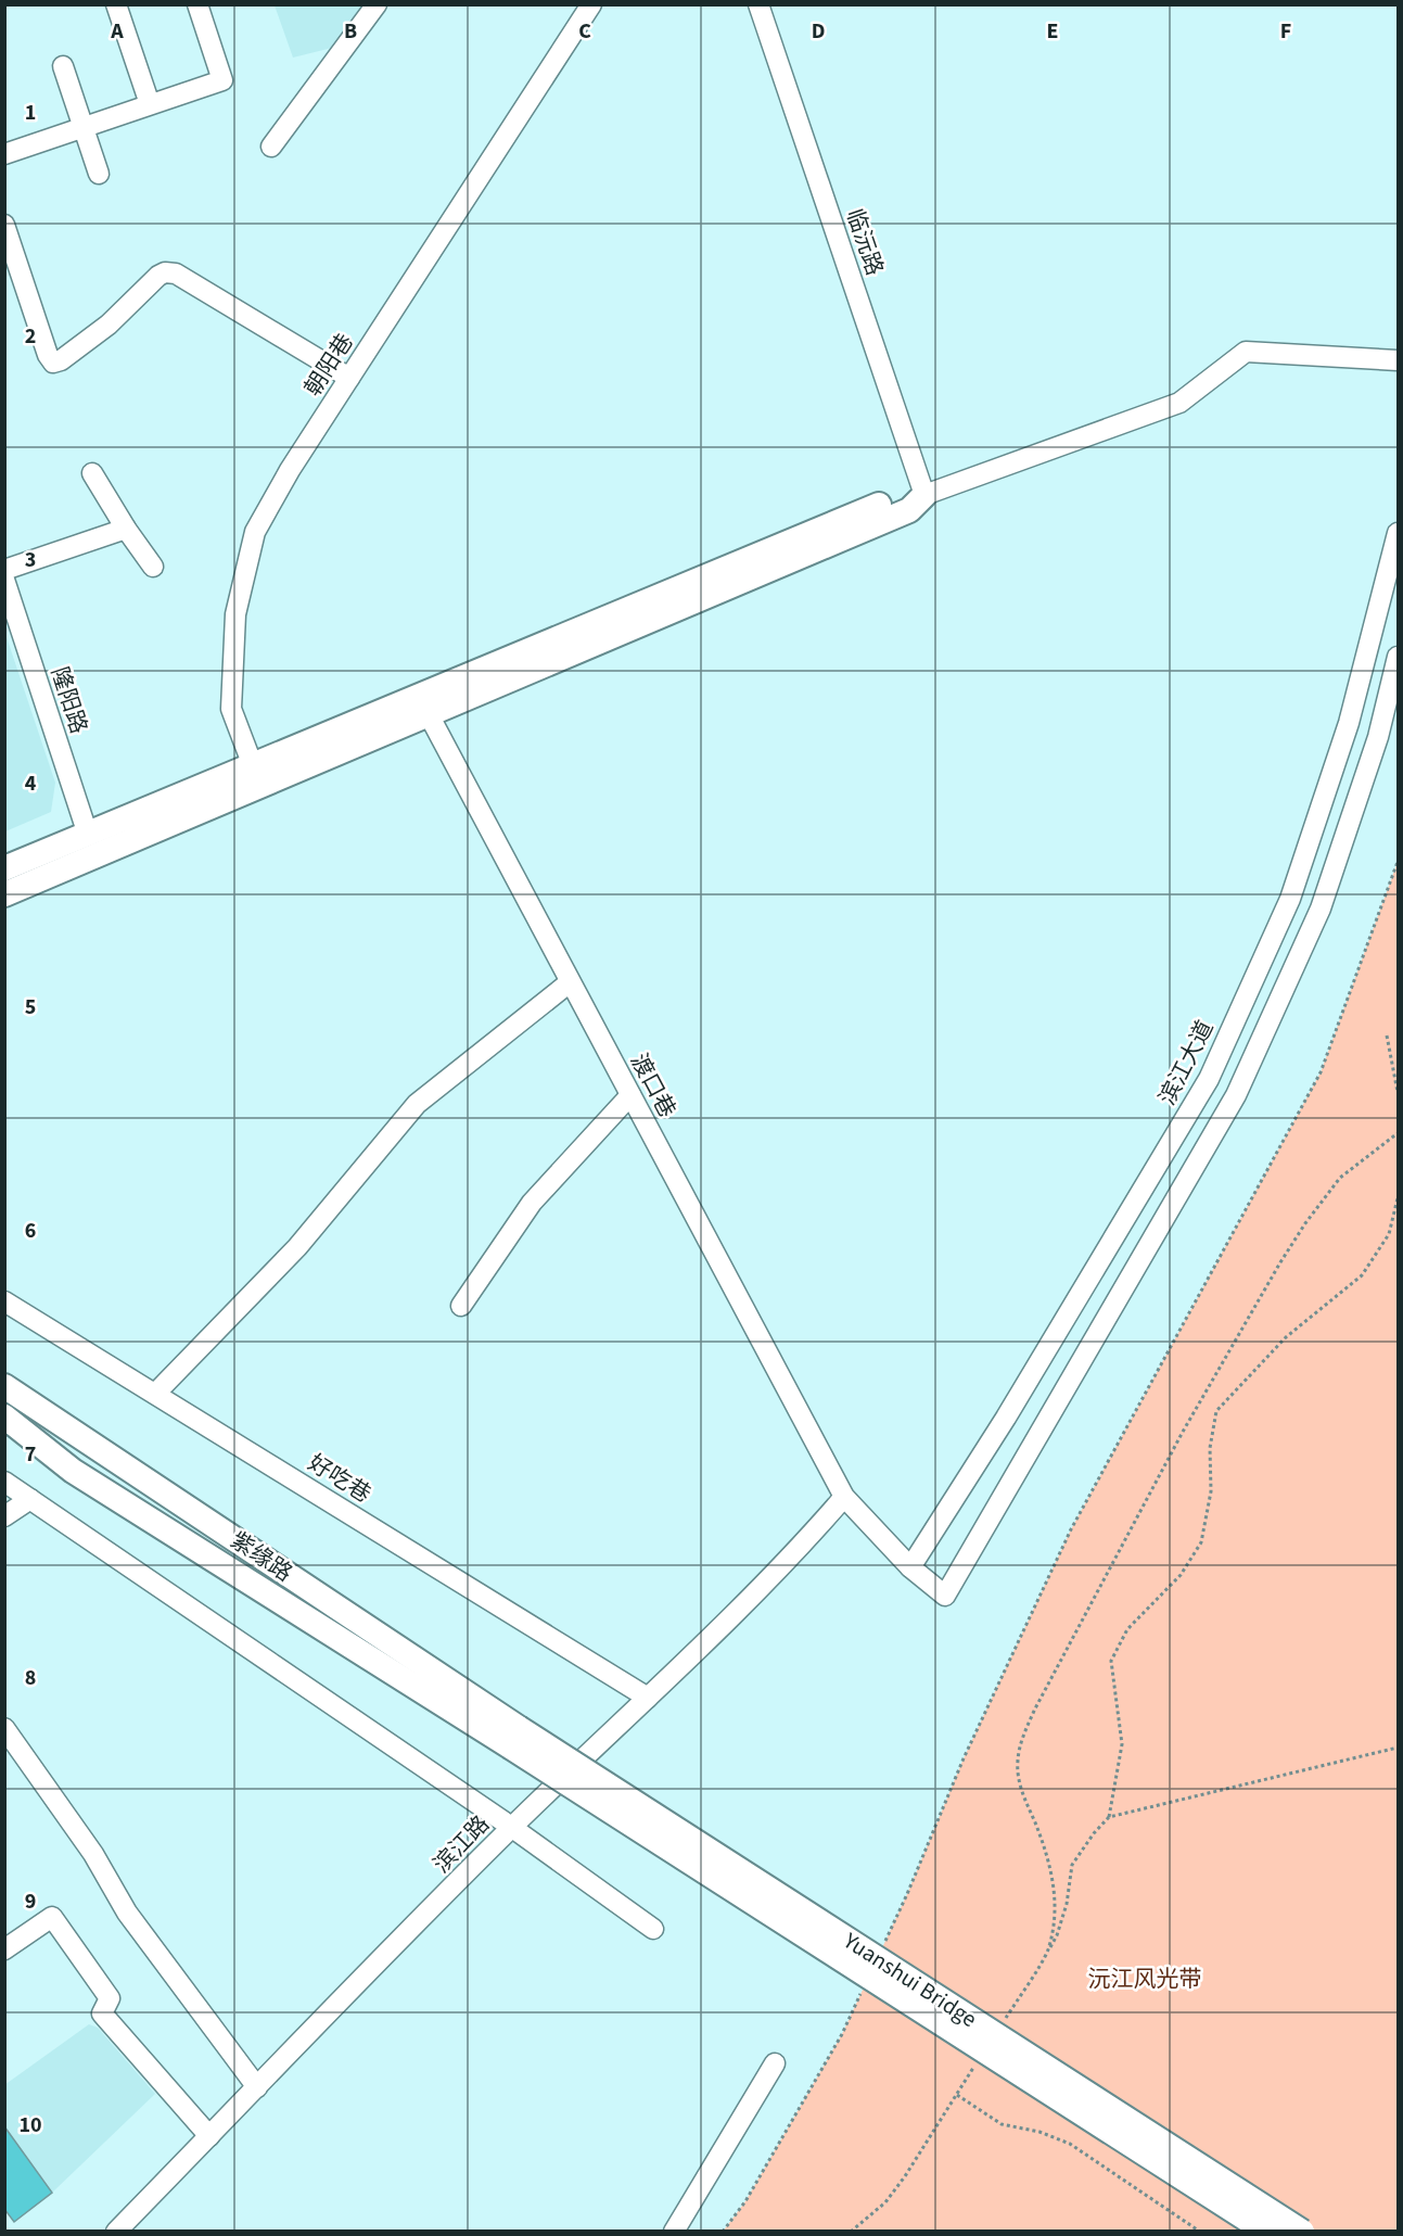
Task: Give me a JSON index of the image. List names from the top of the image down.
{
  "streets": {
    "main road": ["紫缘路", "Yuanshui Bridge"],
    "street": [
      "临沅路",
      "朝阳巷",
      "隆阳路",
      "滨江大道",
      "渡口巷",
      "好吃巷",
      "滨江路"
    ]
  },
  "crossings": [
    ["滨江大道", "渡口巷"],
    ["渡口巷", "滨江路"],
    ["好吃巷", "滨江路"],
    ["紫缘路", "Yuanshui Bridge"]
  ],
  "parks": ["沅江风光带"],
  "grid": {
    "columns": [
      "A",
      "B",
      "C",
      "D",
      "E",
      "F"
    ],
    "rows": [
      "1",
      "2",
      "3",
      "4",
      "5",
      "6",
      "7",
      "8",
      "9",
      "10"
    ]
  }
}
